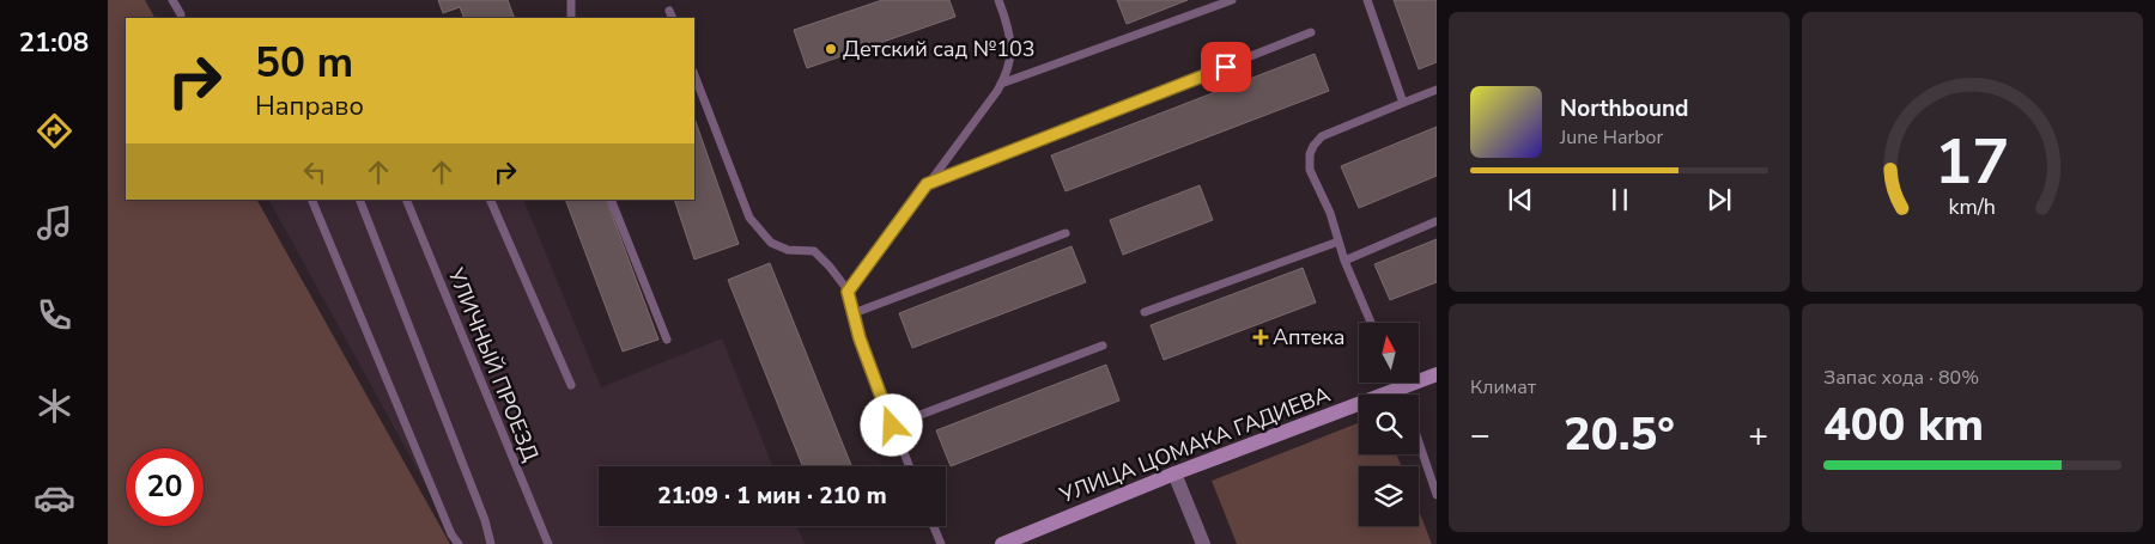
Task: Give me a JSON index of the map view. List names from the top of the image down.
{
  "streets": {
    "main road": ["УЛИЦА ЦОМАКА ГАДИЕВА"],
    "lane": ["УЛИЧНЫЙ ПРОЕЗД"]
  },
  "places": {
    "other": ["Детский сад №103"],
    "health": ["Аптека"]
  },
  "north": "top",
  "page": {
    "tabs": "21:08",
    "turn": ["50 m", "Направо"],
    "song": ["Northbound", "June Harbor"],
    "tile": [
      "Климат",
      ["Запас хода · 80%", "400 km"]
    ],
    "heat": ["−", "20.5°", "+"],
    "limit": "20",
    "trip": "21:09 · 1 мин · 210 m",
    "gauge": ["17", "km/h"]
  }
}
